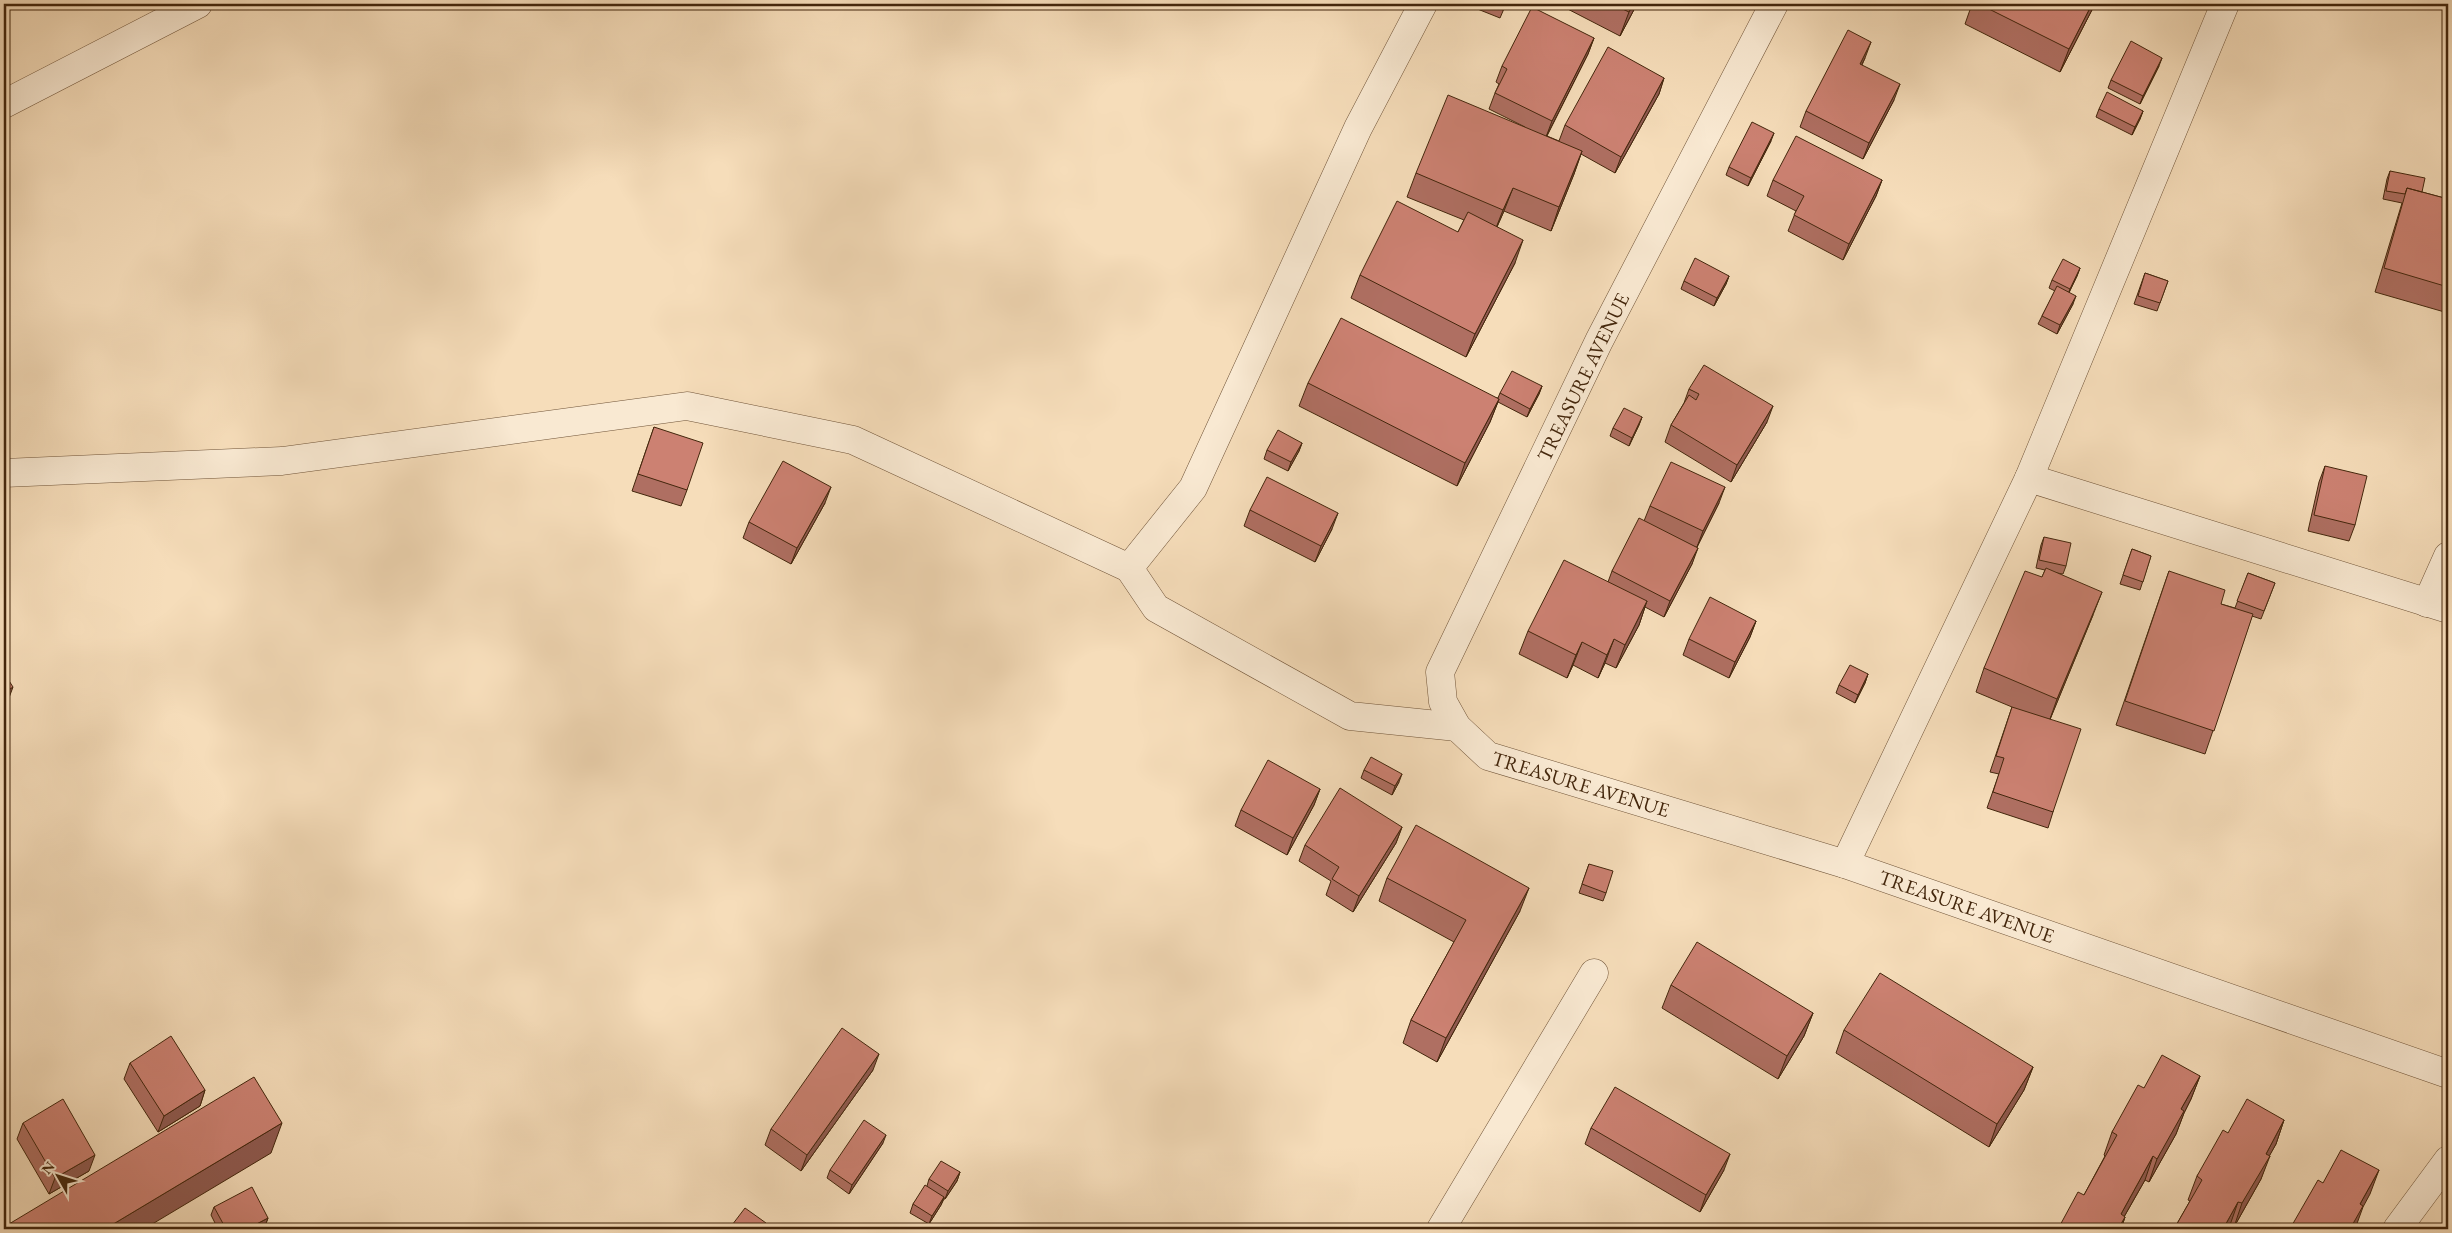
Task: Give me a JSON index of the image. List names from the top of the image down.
{
  "streets": {
    "street": ["TREASURE AVENUE"]
  },
  "north": "top left"
}
